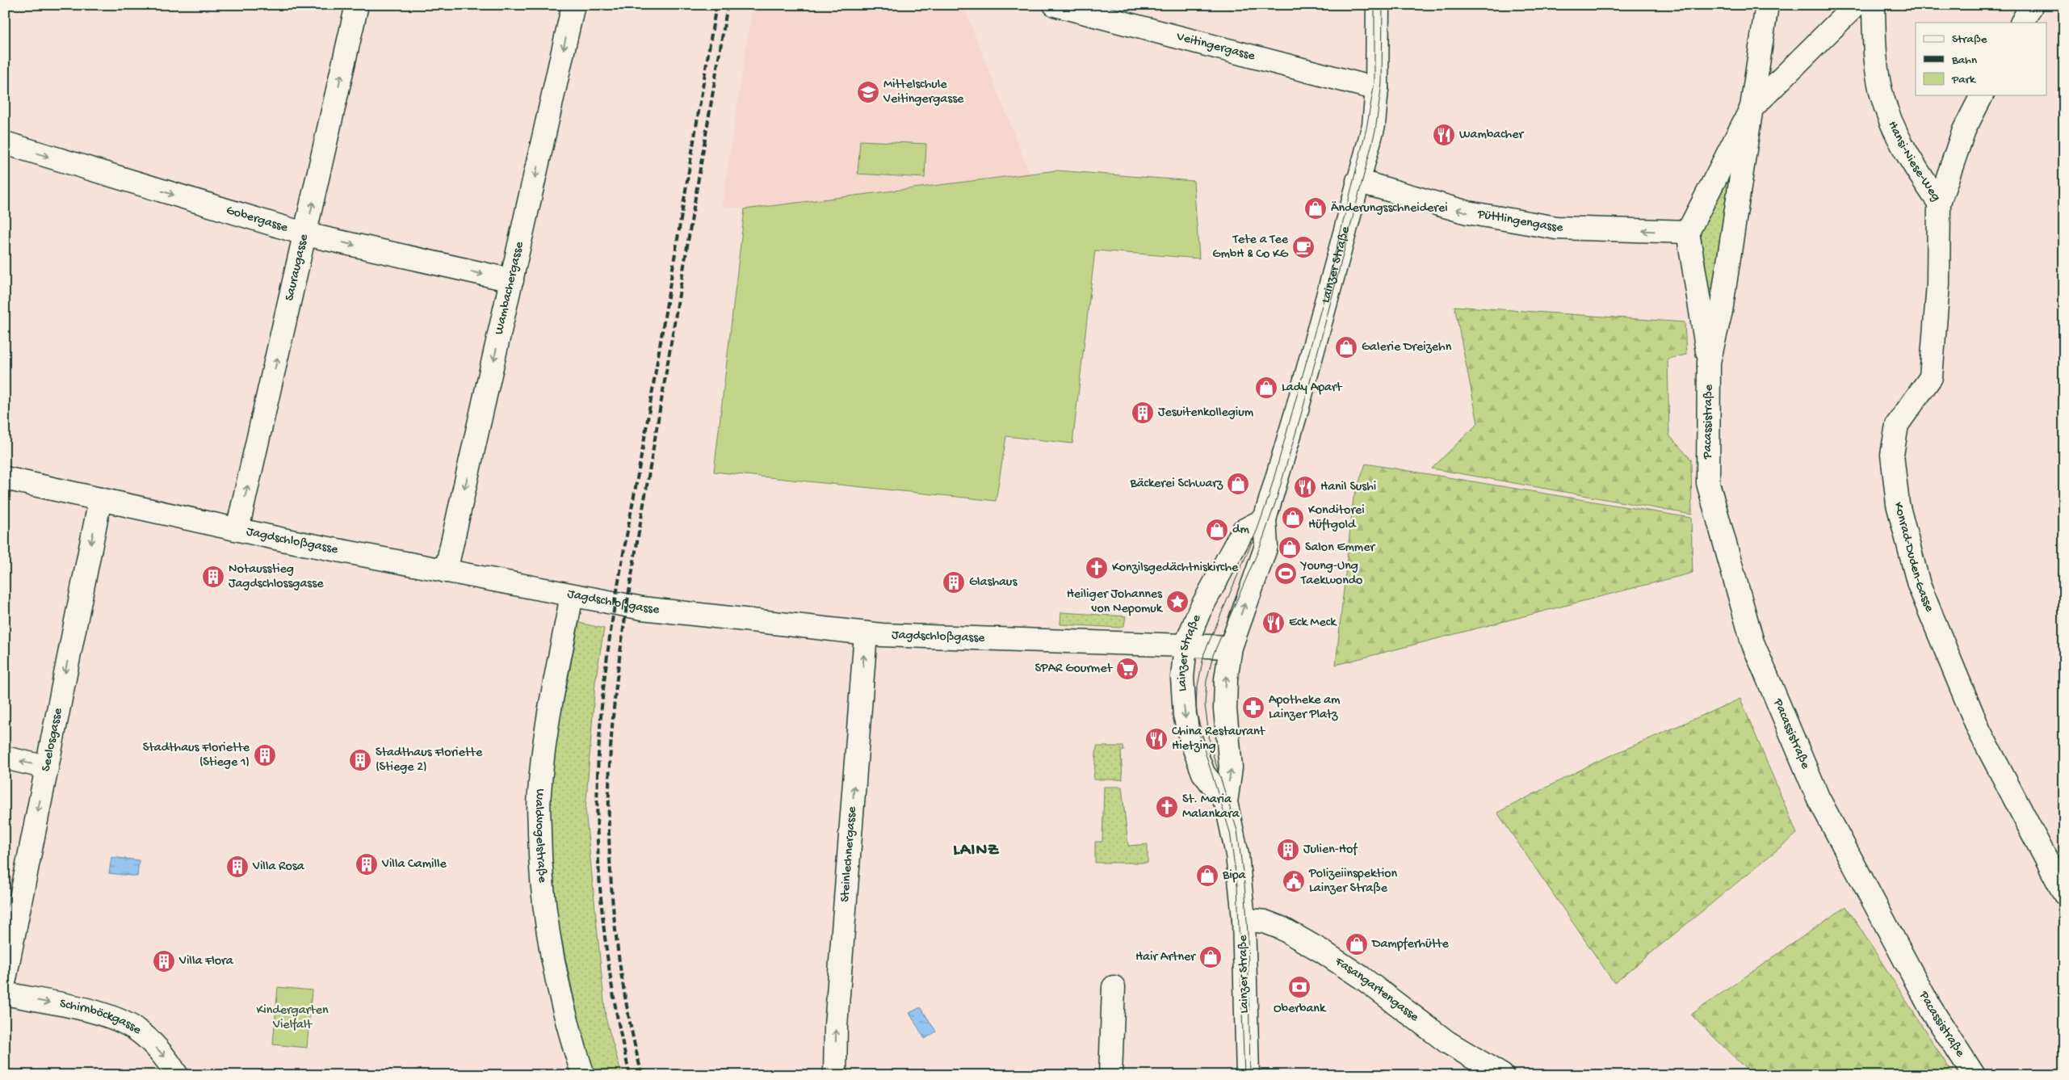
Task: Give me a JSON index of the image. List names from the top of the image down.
{
  "streets": {
    "street": [
      "Veitingergasse",
      "Hansi-Niese-Weg",
      "Gobergasse",
      "Püttlingengasse",
      "Lainzer Straße",
      "Sauraugasse",
      "Wambachergasse",
      "Pacassistraße",
      "Jagdschloßgasse",
      "Konrad-Duden-Gasse",
      "Seelosgasse",
      "Waldvogelstraße",
      "Steinlechnergasse",
      "Fasangartengasse",
      "Schirnböckgasse"
    ]
  },
  "crossings": [
    ["Veitingergasse", "Lainzer Straße"],
    ["Hansi-Niese-Weg", "Konrad-Duden-Gasse"],
    ["Gobergasse", "Sauraugasse"],
    ["Gobergasse", "Wambachergasse"],
    ["Püttlingengasse", "Lainzer Straße"],
    ["Püttlingengasse", "Pacassistraße"],
    ["Lainzer Straße", "Jagdschloßgasse"],
    ["Lainzer Straße", "Fasangartengasse"],
    ["Sauraugasse", "Jagdschloßgasse"],
    ["Wambachergasse", "Jagdschloßgasse"],
    ["Jagdschloßgasse", "Seelosgasse"],
    ["Jagdschloßgasse", "Waldvogelstraße"],
    ["Jagdschloßgasse", "Steinlechnergasse"]
  ],
  "one_way": [
    "Gobergasse",
    "Püttlingengasse",
    "Sauraugasse",
    "Wambachergasse",
    "Seelosgasse",
    "Steinlechnergasse",
    "Schirnböckgasse"
  ],
  "districts": ["LAINZ"],
  "parks": ["Kindergarten Vielfalt"],
  "places": {
    "school or university": ["Mittelschule Veitingergasse"],
    "restaurant": [
      "Wambacher",
      "Hanil Sushi",
      "Eck Meck",
      "China Restaurant Hietzing"
    ],
    "shop": [
      "Änderungsschneiderei",
      "Galerie Dreizehn",
      "Lady Apart",
      "Bäckerei Schwarz",
      "Konditorei Hüftgold",
      "dm",
      "Salon Emmer",
      "Bipa",
      "Dampferhütte",
      "Hair Artner"
    ],
    "cafe": ["Tete a Tee GmbH & Co KG"],
    "building": [
      "Jesuitenkollegium",
      "Notausstieg Jagdschlossgasse",
      "Glashaus",
      "Stadthaus Floriette (Stiege 1)",
      "Stadthaus Floriette (Stiege 2)",
      "Julien-Hof",
      "Villa Camille",
      "Villa Rosa",
      "Villa Flora"
    ],
    "church": ["Konzilsgedächtniskirche", "St. Maria Malankara"],
    "sports": ["Young-Ung Taekwondo"],
    "place": ["Heiliger Johannes von Nepomuk"],
    "supermarket": ["SPAR Gourmet"],
    "pharmacy": ["Apotheke am Lainzer Platz"],
    "public building": ["Polizeiinspektion Lainzer Straße"],
    "bank": ["Oberbank"]
  },
  "legend": ["Straße", "Bahn", "Park"]
}
